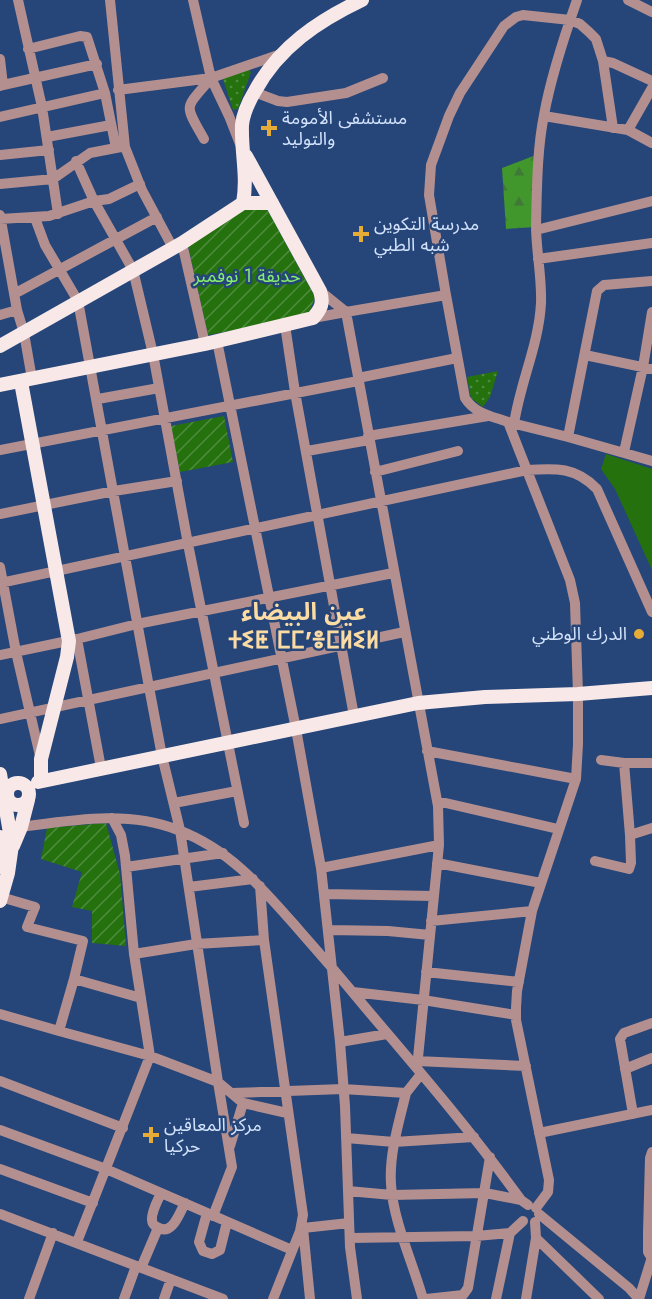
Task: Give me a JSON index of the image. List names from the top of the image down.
{
  "districts": ["عين البيضاء ⵜⵉⵟ ⵎⵎ'ⴻⵎⵍⵉⵍ"],
  "parks": ["حديقة 1 نوفمبر"],
  "places": {
    "health": ["مستشفى الأمومة والتوليد", "مدرسة التكوين شبه الطبي", "مركز المعاقين حركيا"],
    "other": ["الدرك الوطني"]
  }
}
